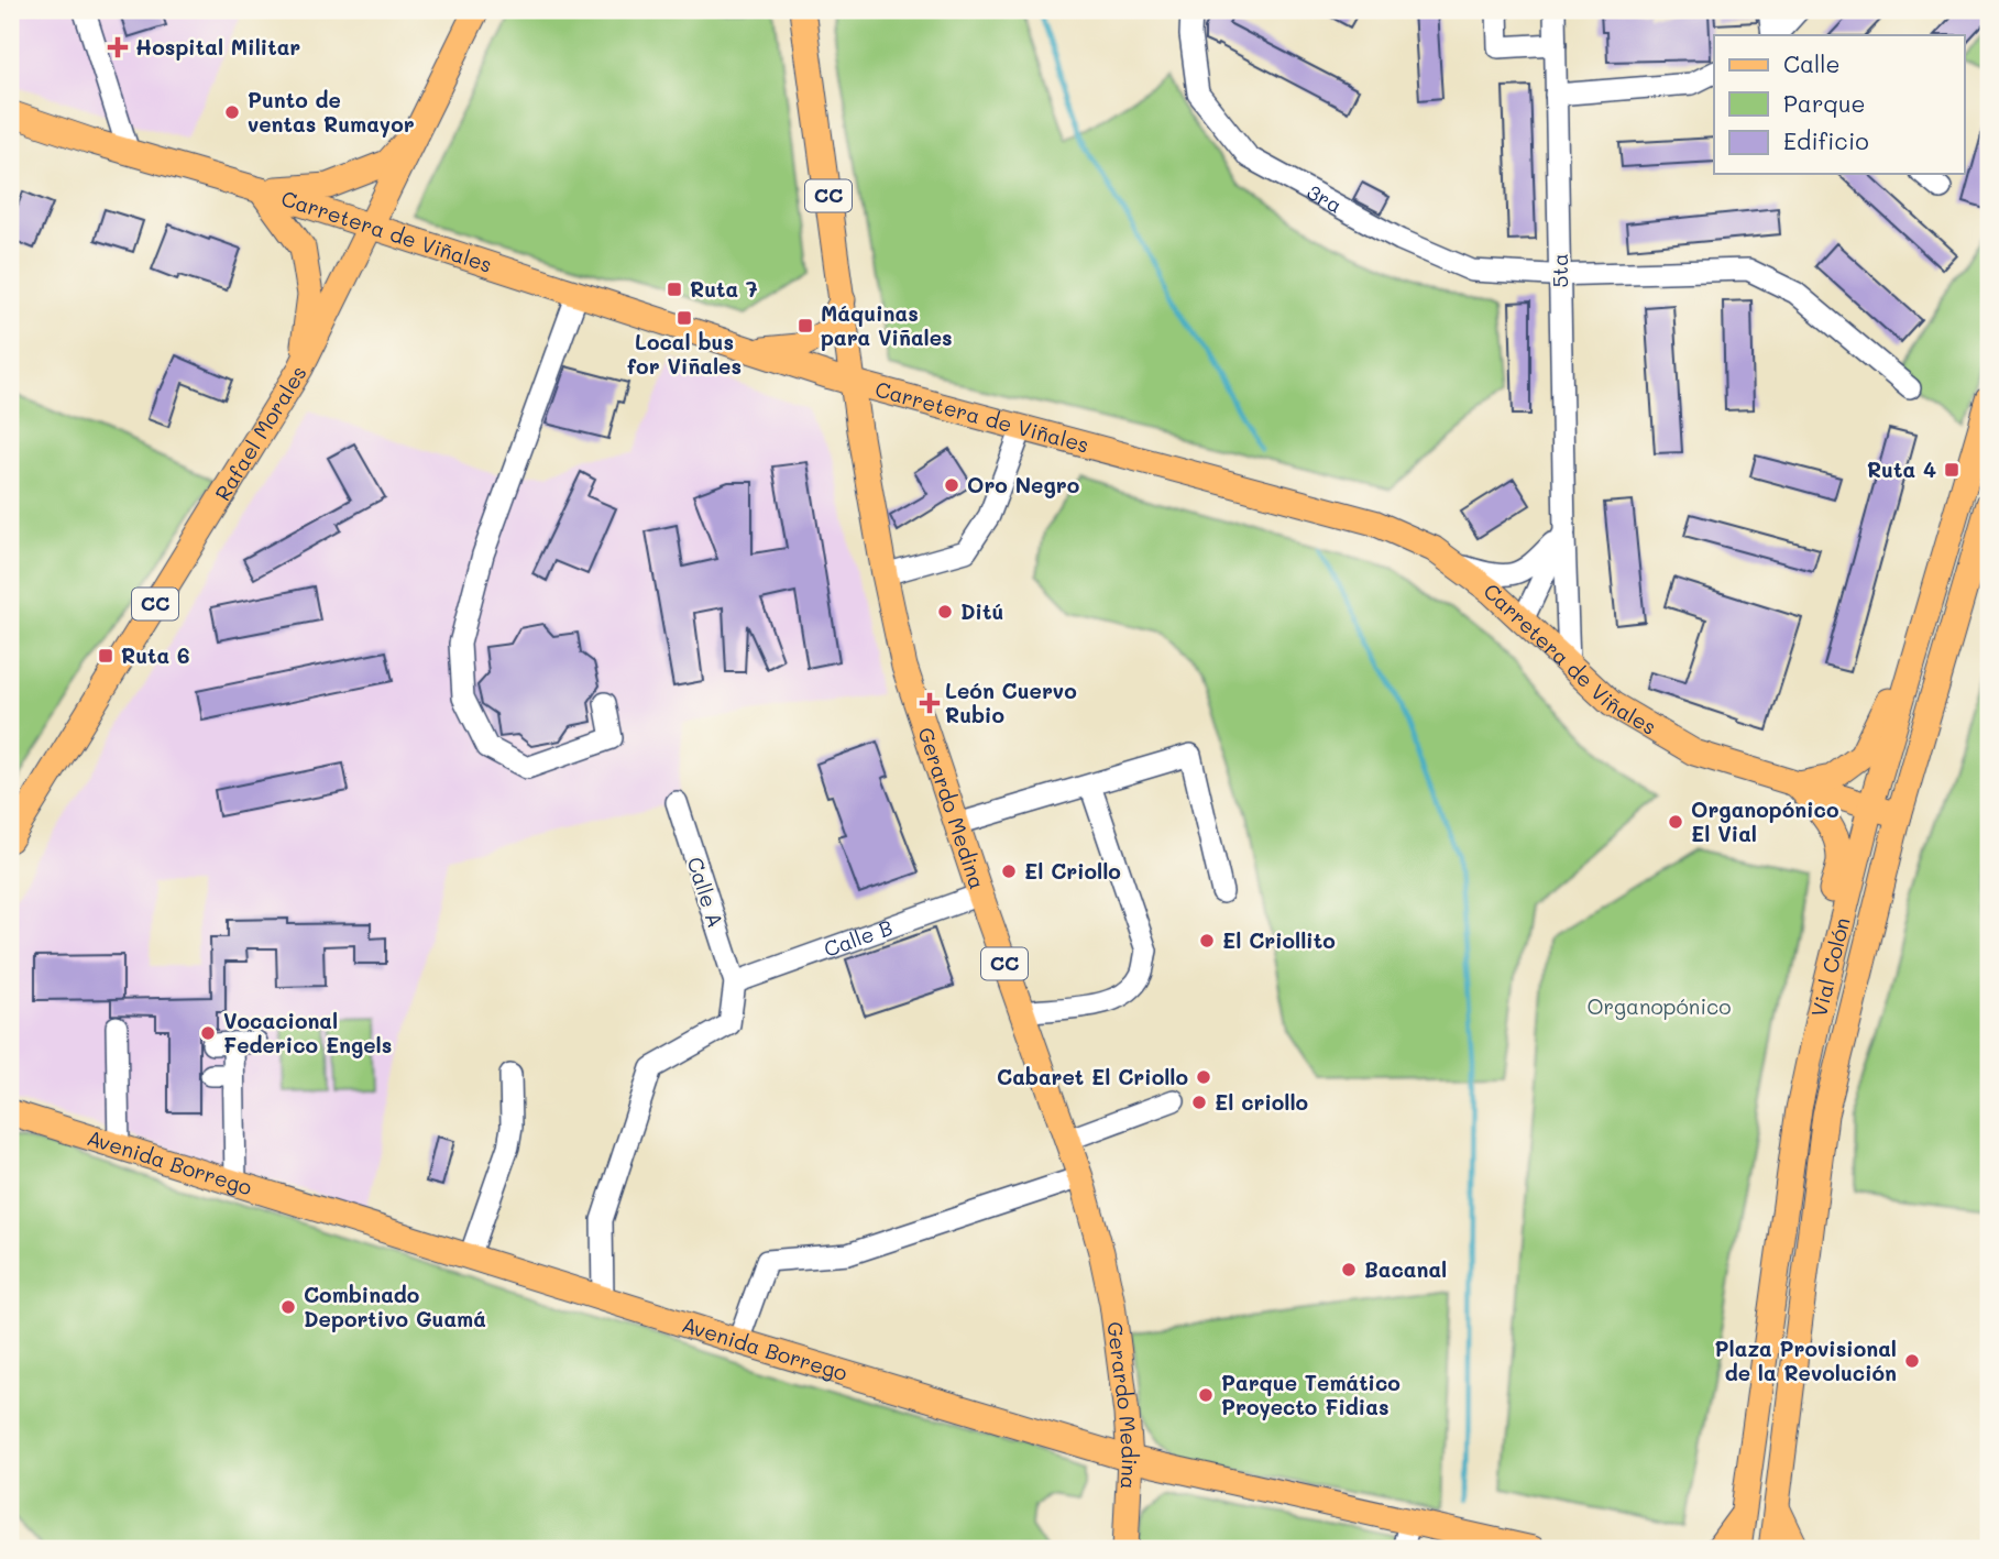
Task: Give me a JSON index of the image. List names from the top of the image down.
{
  "streets": {
    "main road": [
      "CC",
      "Carretera de Viñales",
      "Rafael Morales",
      "Gerardo Medina",
      "Vial Colón",
      "Avenida Borrego"
    ],
    "street": [
      "3ra",
      "5ta",
      "Calle A",
      "Calle B"
    ]
  },
  "crossings": [
    ["3ra", "5ta"],
    ["Carretera de Viñales", "5ta"],
    ["Carretera de Viñales", "Rafael Morales"],
    ["Carretera de Viñales", "Gerardo Medina"],
    ["Carretera de Viñales", "Vial Colón"],
    ["Gerardo Medina", "Calle B"],
    ["Gerardo Medina", "Avenida Borrego"],
    ["Calle A", "Calle B"]
  ],
  "parks": ["Organopónico"],
  "places": {
    "health": ["Hospital Militar", "León Cuervo Rubio"],
    "other": [
      "Punto de ventas Rumayor",
      "Oro Negro",
      "Ditú",
      "Organopónico El Vial",
      "El Criollo",
      "El Criollito",
      "Vocacional Federico Engels",
      "Cabaret El Criollo",
      "El criollo",
      "Bacanal",
      "Combinado Deportivo Guamá",
      "Plaza Provisional de la Revolución",
      "Parque Temático Proyecto Fidias"
    ],
    "transit": [
      "Ruta 7",
      "Local bus for Viñales",
      "Máquinas para Viñales",
      "Ruta 4",
      "Ruta 6"
    ]
  },
  "legend": ["Calle", "Parque", "Edificio"]
}
